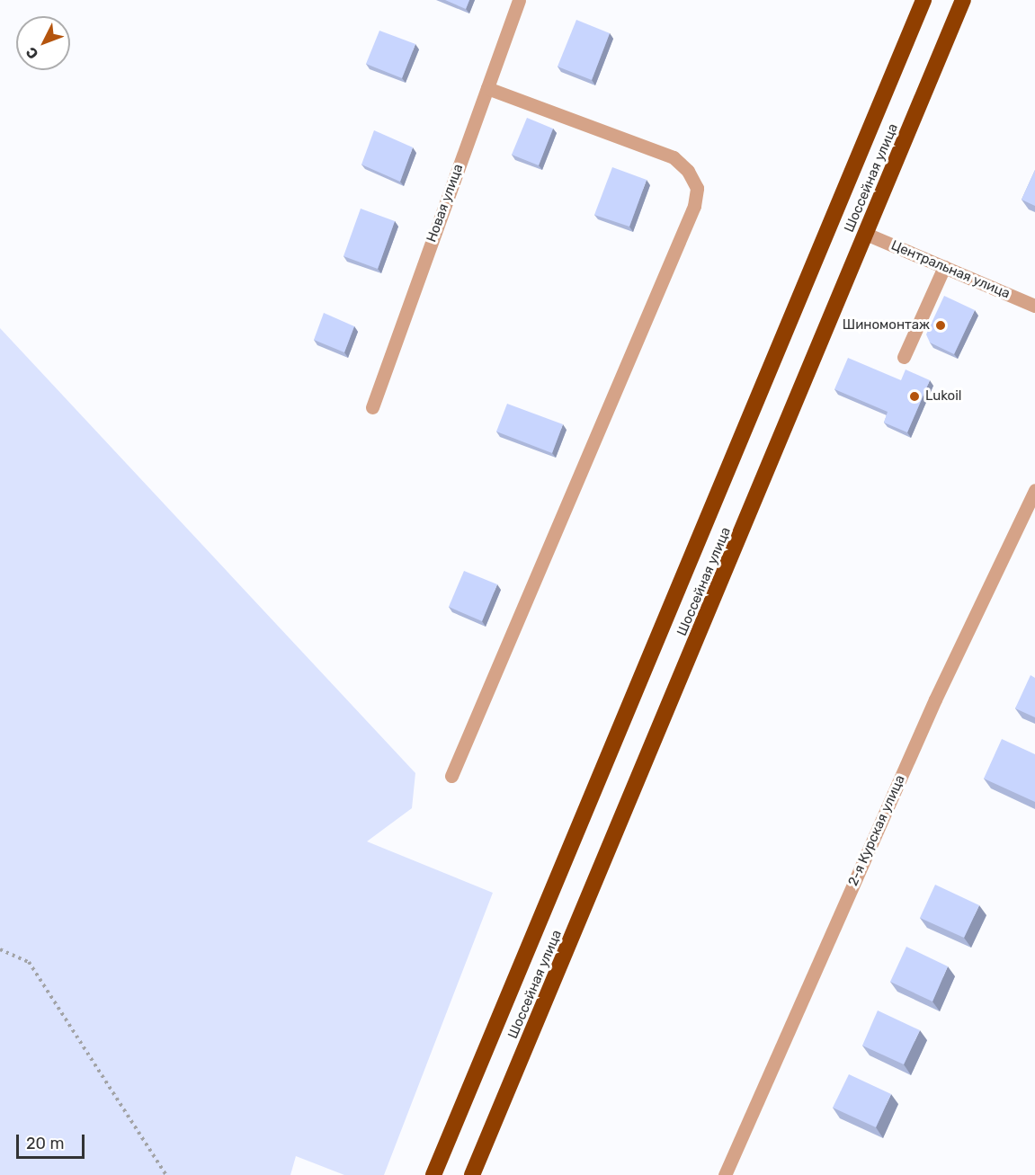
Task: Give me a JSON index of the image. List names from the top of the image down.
{
  "streets": {
    "highway": ["Шоссейная улица"],
    "street": ["Новая улица", "Центральная улица", "2-я Курская улица"]
  },
  "crossings": [
    ["Шоссейная улица", "Центральная улица"]
  ],
  "places": ["Шиномонтаж", "Lukoil"],
  "scale_bar": "20 m",
  "north": "bottom left"
}
